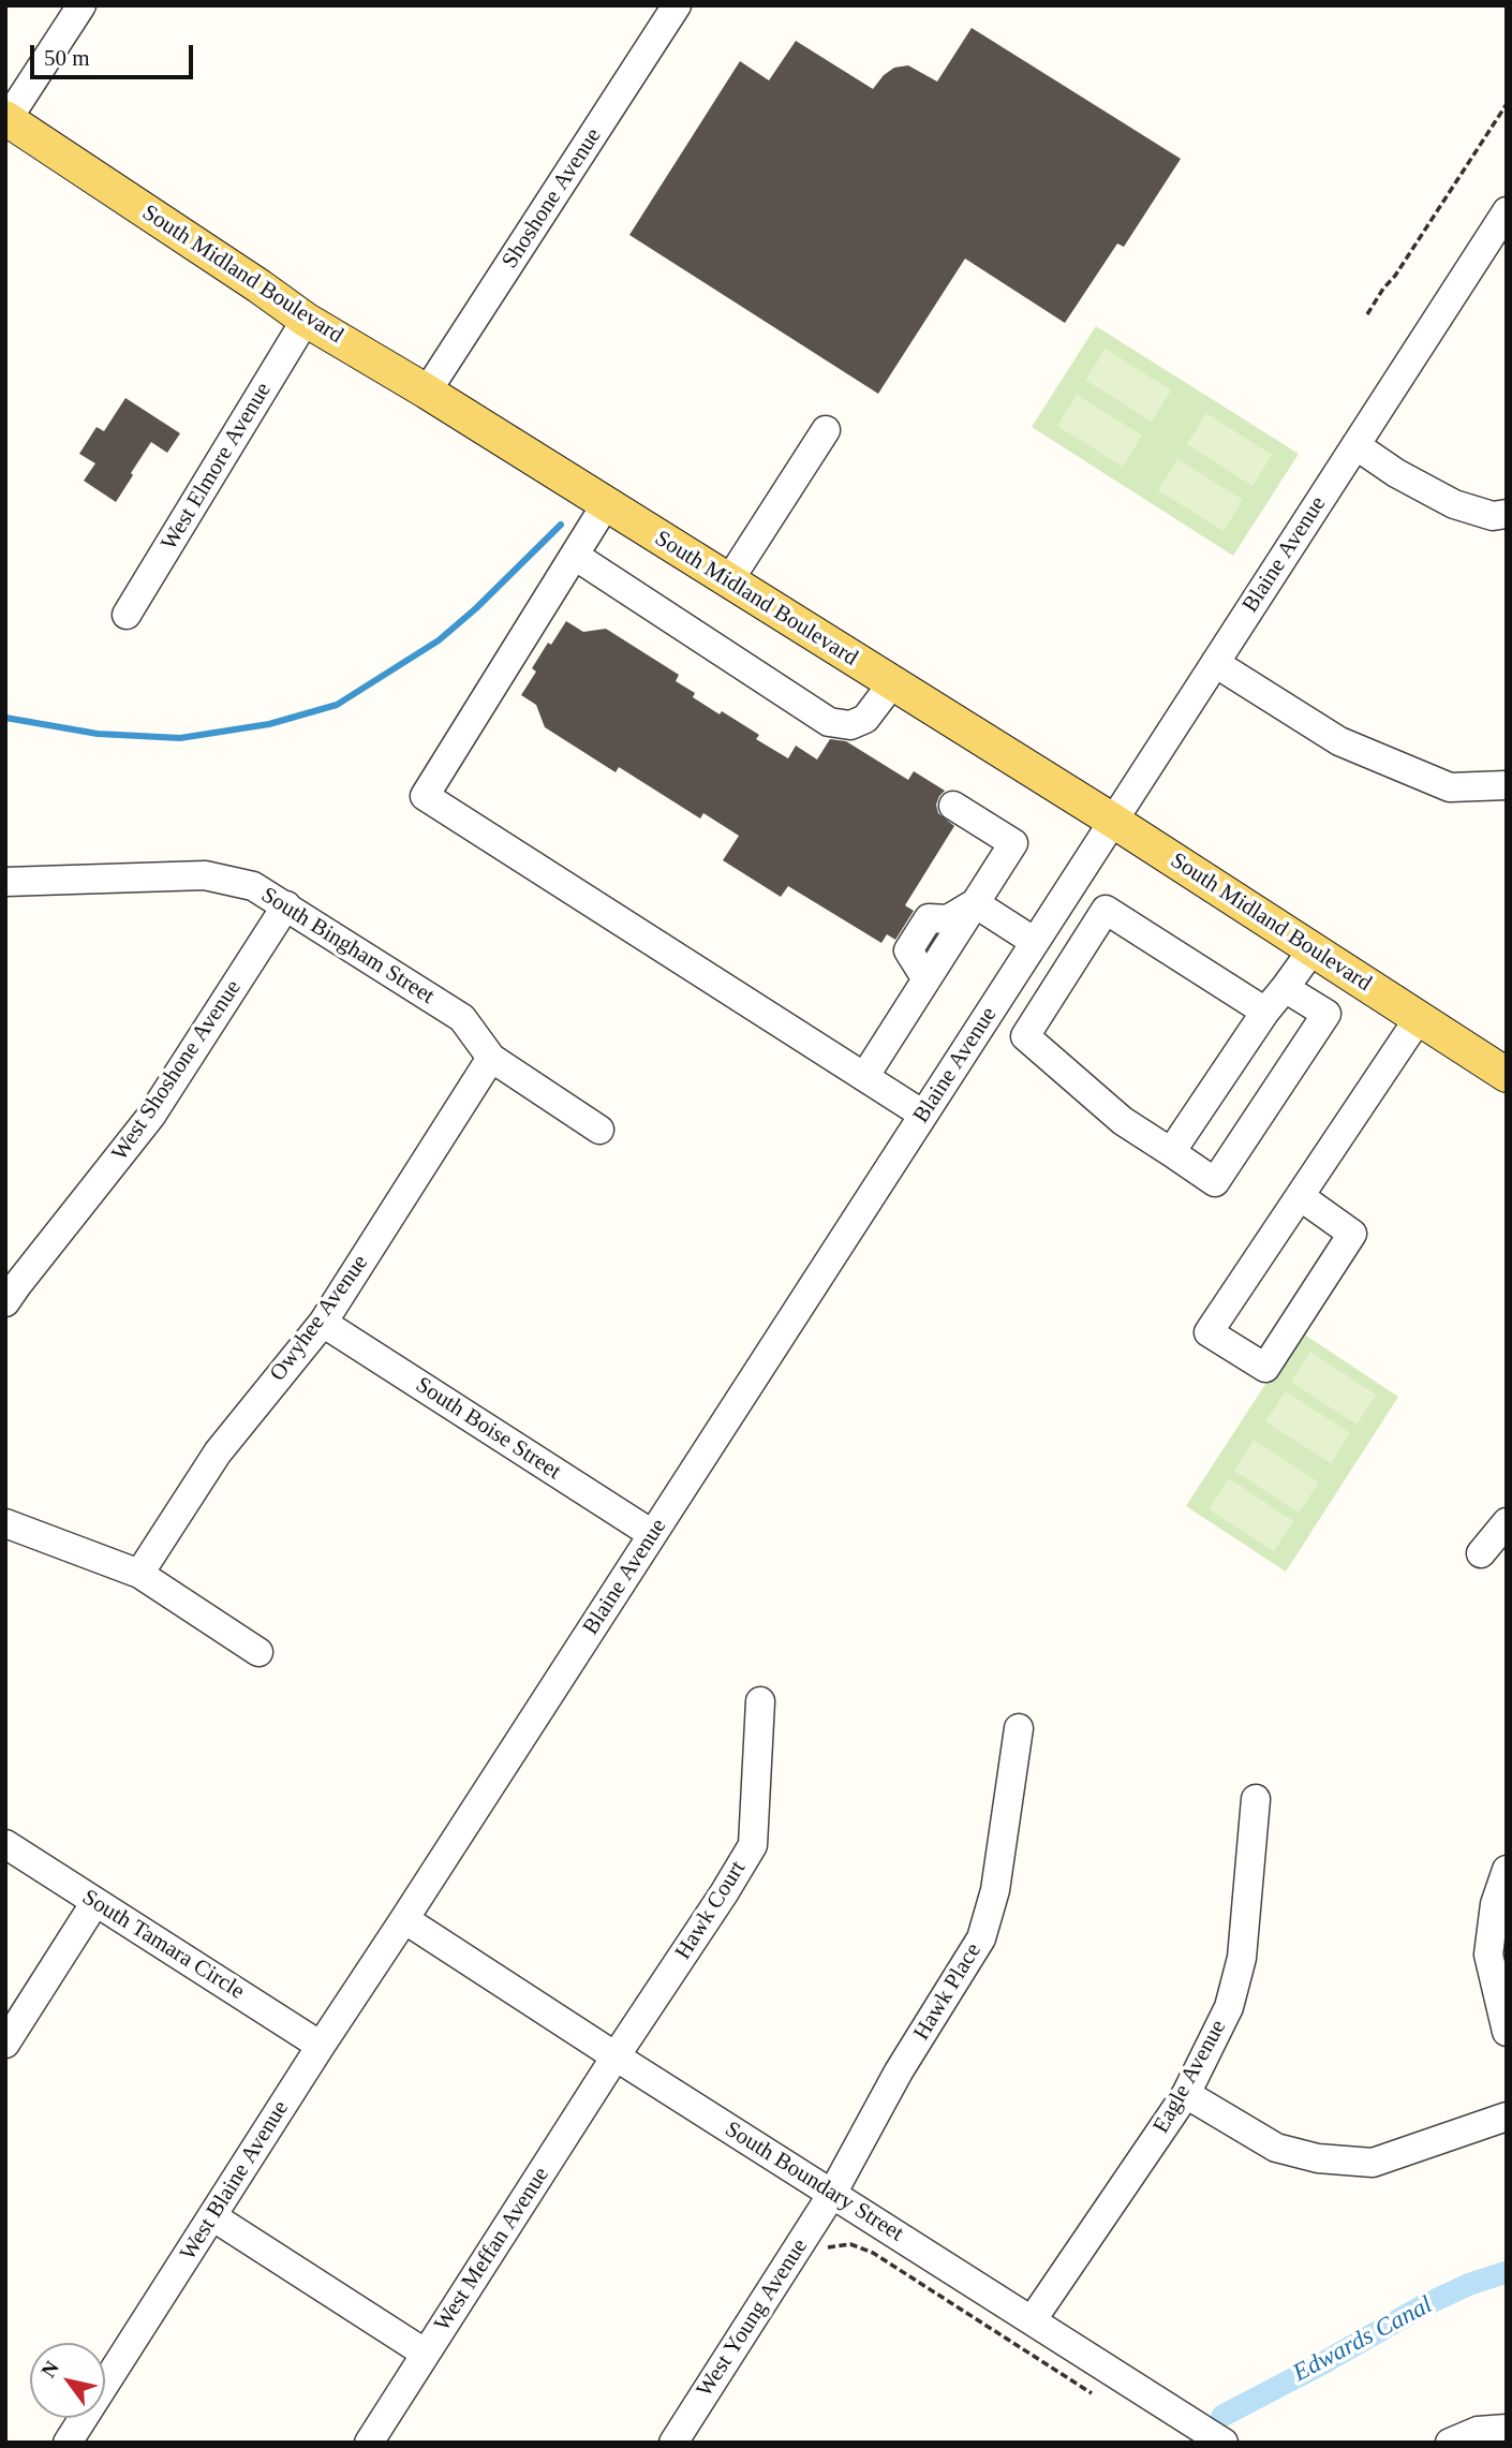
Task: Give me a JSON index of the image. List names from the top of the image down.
{
  "streets": {
    "main road": ["South Midland Boulevard"],
    "street": [
      "Shoshone Avenue",
      "West Elmore Avenue",
      "Blaine Avenue",
      "South Bingham Street",
      "West Shoshone Avenue",
      "Owyhee Avenue",
      "South Boise Street",
      "Hawk Court",
      "South Tamara Circle",
      "Hawk Place",
      "Eagle Avenue",
      "West Blaine Avenue",
      "South Boundary Street",
      "West Meffan Avenue",
      "West Young Avenue"
    ]
  },
  "crossings": [
    ["Shoshone Avenue", "South Midland Boulevard"],
    ["South Midland Boulevard", "West Elmore Avenue"],
    ["South Midland Boulevard", "Blaine Avenue"],
    ["Blaine Avenue", "South Boise Street"],
    ["Blaine Avenue", "West Blaine Avenue"],
    ["Blaine Avenue", "South Boundary Street"],
    ["South Bingham Street", "West Shoshone Avenue"],
    ["South Bingham Street", "Owyhee Avenue"],
    ["Owyhee Avenue", "South Boise Street"],
    ["Hawk Court", "South Boundary Street"],
    ["Hawk Court", "West Meffan Avenue"],
    ["South Tamara Circle", "West Blaine Avenue"],
    ["Hawk Place", "South Boundary Street"],
    ["Hawk Place", "West Young Avenue"],
    ["Eagle Avenue", "South Boundary Street"],
    ["West Blaine Avenue", "South Boundary Street"],
    ["South Boundary Street", "West Meffan Avenue"],
    ["South Boundary Street", "West Young Avenue"]
  ],
  "water": ["Edwards Canal"],
  "scale_bar": "50 m",
  "north": "top left"
}
